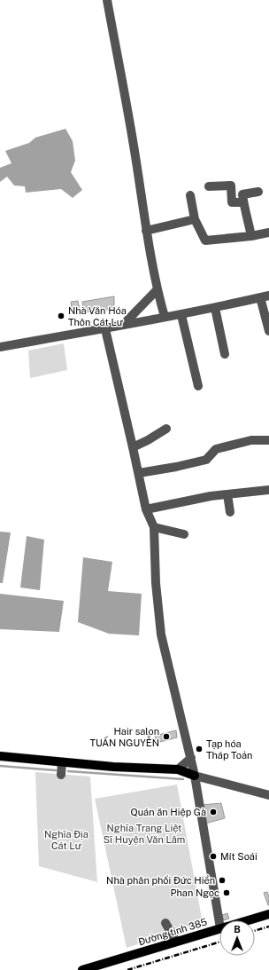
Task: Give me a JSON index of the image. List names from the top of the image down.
{
  "streets": {
    "main road": ["Đường tỉnh 385"]
  },
  "parks": ["Nghĩa Trang Liệt Sĩ Huyện Văn Lâm", "Nghĩa Địa Cát Lư"],
  "places": [
    "Nhà Văn Hóa Thôn Cát Lư",
    "Hair salon TUẤN NGUYỄN",
    "Tạp hóa Tháp Toản",
    "Quán ăn Hiệp Gà",
    "Mít Soái",
    "Nhà phân phối Đức Hiền",
    "Phan Ngọc"
  ],
  "north": "top"
}
